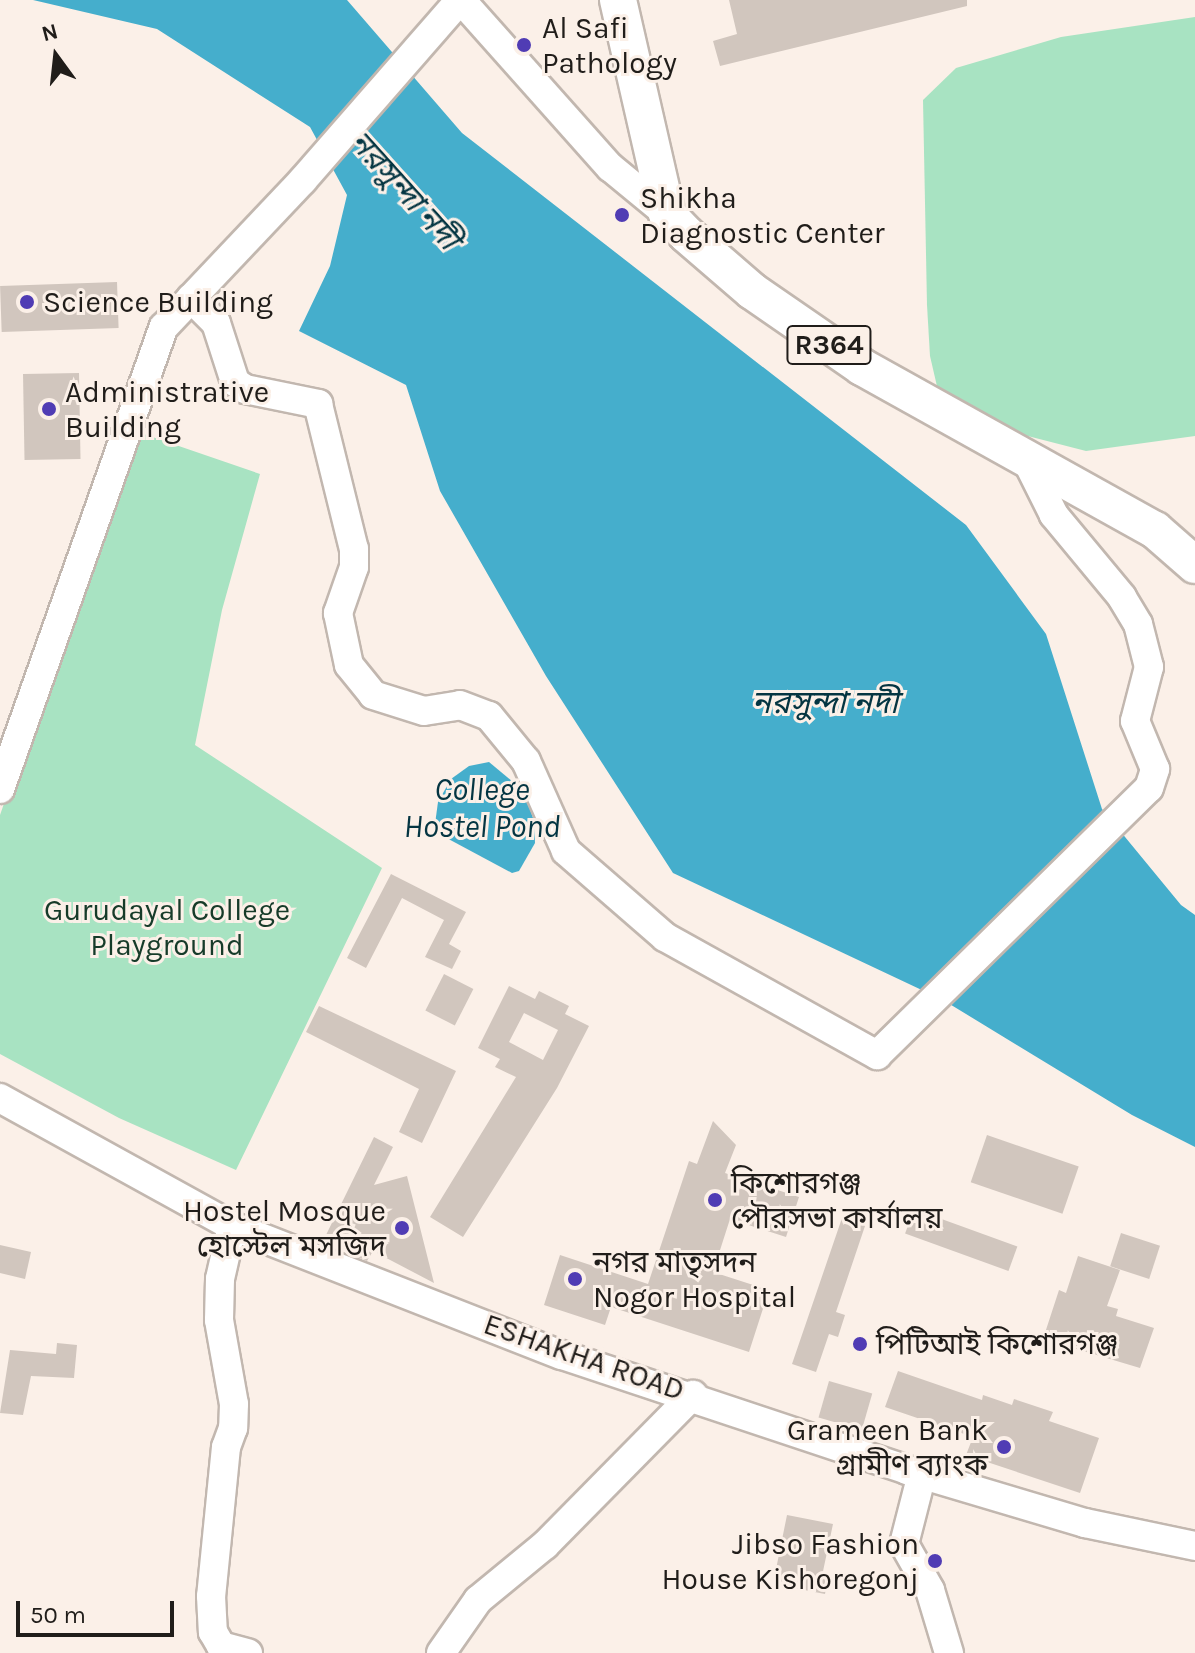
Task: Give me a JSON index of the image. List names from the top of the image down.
{
  "streets": {
    "main road": ["R364"],
    "street": ["ESHAKHA ROAD"]
  },
  "water": ["নরসুন্দা নদী", "College Hostel Pond"],
  "parks": ["Gurudayal College Playground"],
  "places": [
    "Al Safi Pathology",
    "Shikha Diagnostic Center",
    "Science Building",
    "Administrative Building",
    "কিশোরগঞ্জ পৌরসভা কার্যালয়",
    "Hostel Mosque হোস্টেল মসজিদ",
    "নগর মাতৃসদন Nogor Hospital",
    "পিটিআই কিশোরগঞ্জ",
    "Grameen Bank গ্রামীণ ব্যাংক",
    "Jibso Fashion House Kishoregonj"
  ],
  "scale_bar": "50 m",
  "north": "top"
}
